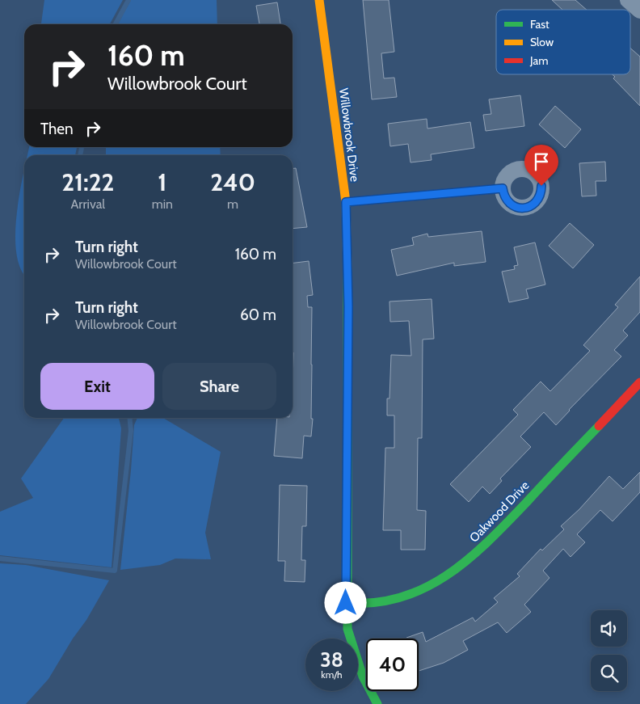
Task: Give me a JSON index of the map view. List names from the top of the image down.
{
  "streets": {
    "street": ["Willowbrook Drive", "Oakwood Drive"]
  },
  "crossings": [
    ["Willowbrook Drive", "Oakwood Drive"]
  ],
  "legend": ["Fast", "Slow", "Jam"],
  "page": {
    "turn": ["160 m", "Willowbrook Court"],
    "then": "Then",
    "eta": [
      "21:22",
      "Arrival",
      "1",
      "min",
      "240",
      "m"
    ],
    "list": [
      {
        "name": "Turn right",
        "note": "Willowbrook Court",
        "value": "160 m"
      },
      {
        "name": "Turn right",
        "note": "Willowbrook Court",
        "value": "60 m"
      }
    ],
    "buttons": ["Exit", "Share"],
    "speed": "38 km/h",
    "limit": "40"
  }
}
